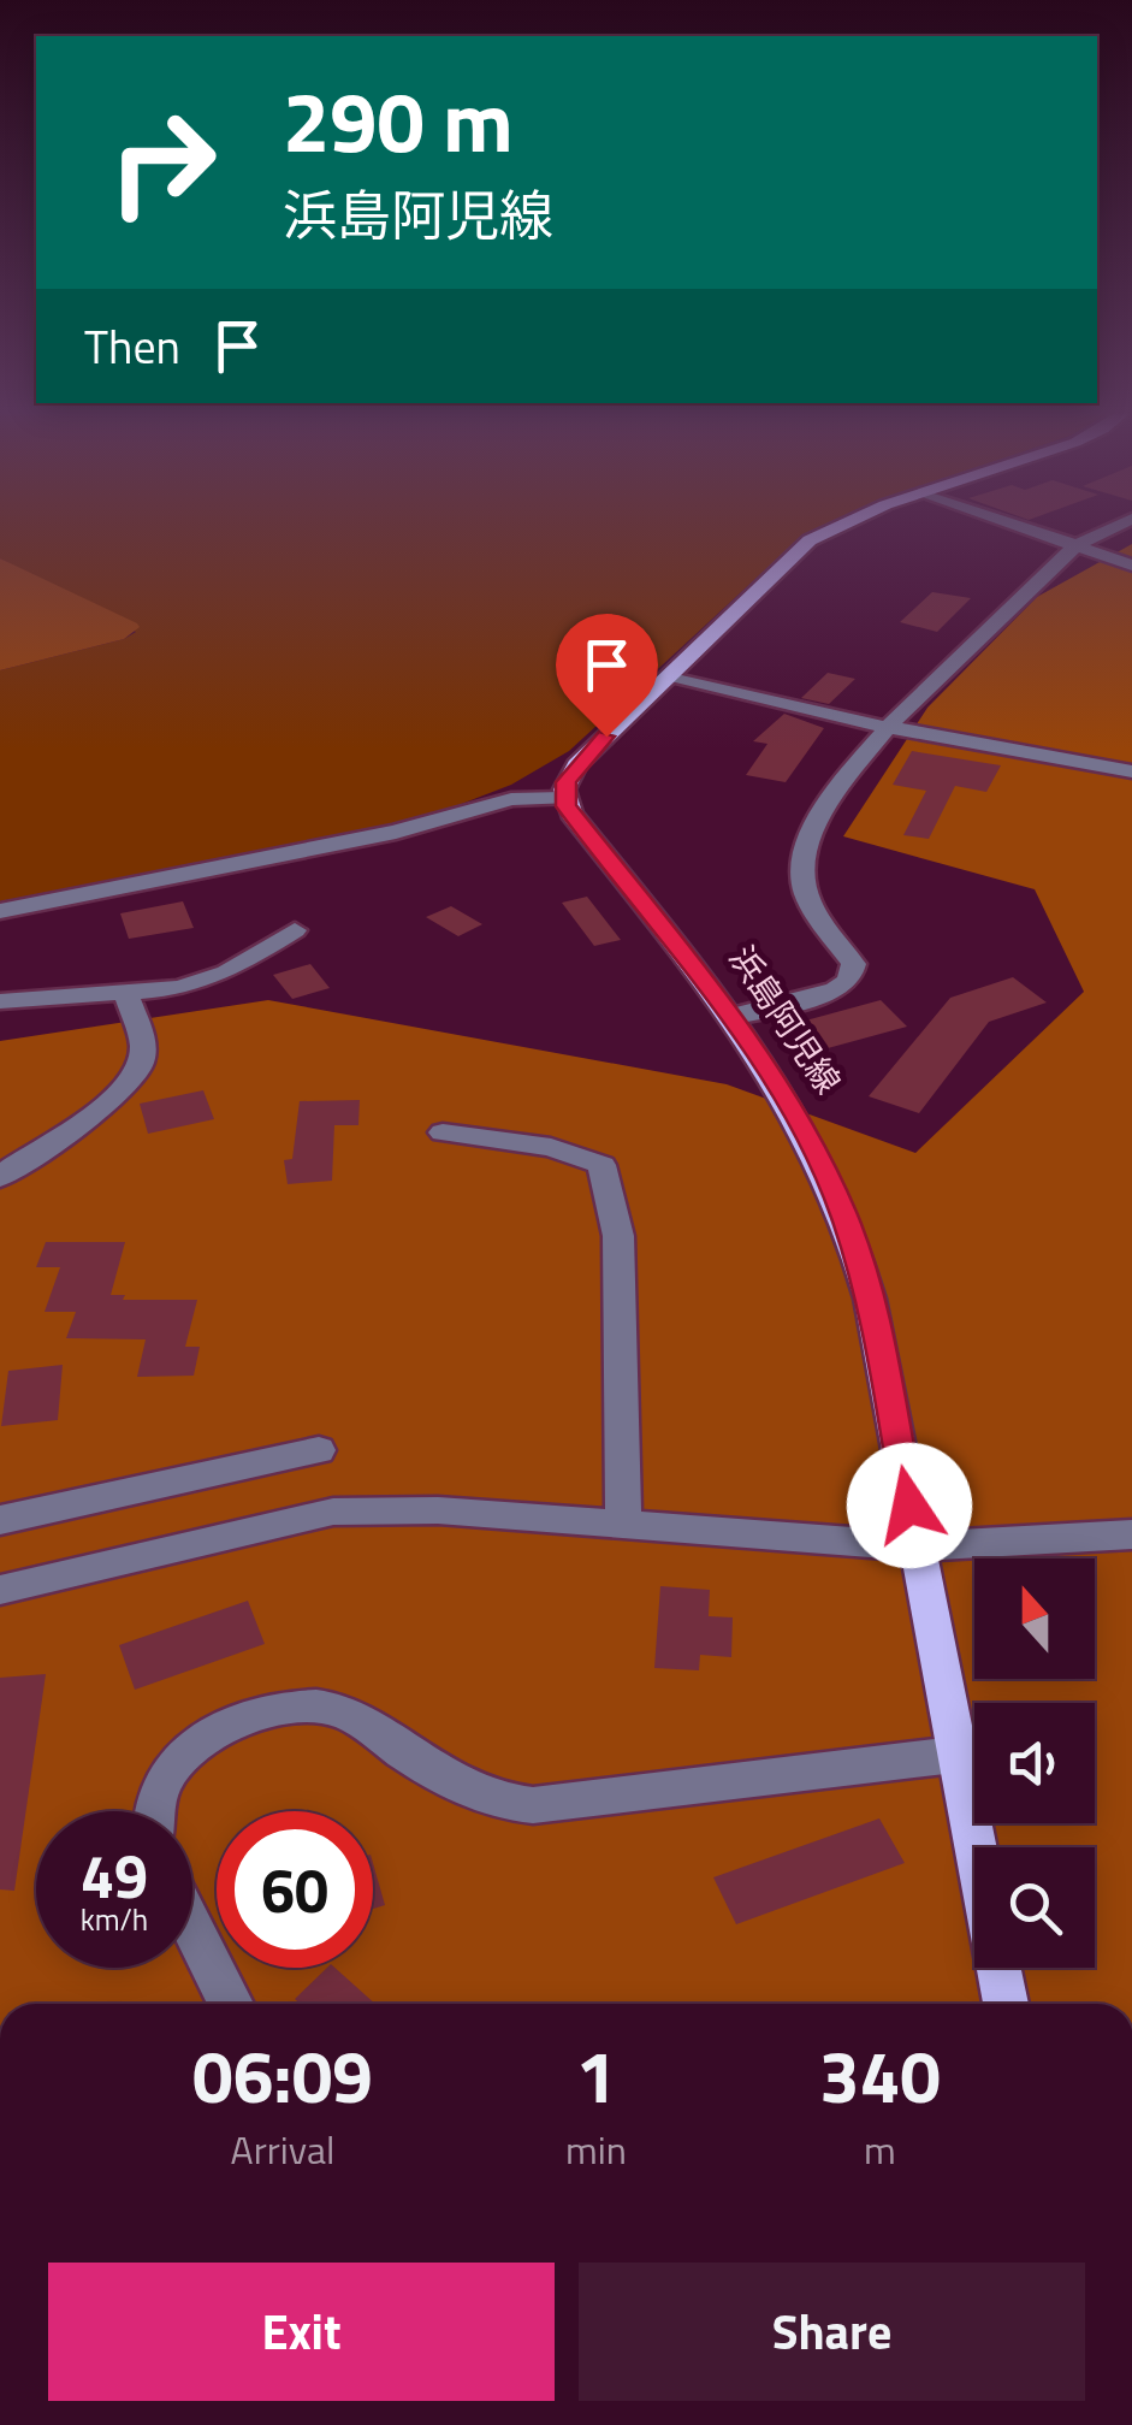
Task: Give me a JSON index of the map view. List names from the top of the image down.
{
  "streets": {
    "main road": ["浜島阿児線"]
  },
  "north": "top",
  "page": {
    "turn": ["290 m", "浜島阿児線"],
    "then": "Then",
    "speed": "49 km/h",
    "limit": "60",
    "eta": [
      "06:09",
      "Arrival",
      "1",
      "min",
      "340",
      "m"
    ],
    "buttons": ["Exit", "Share"]
  }
}
